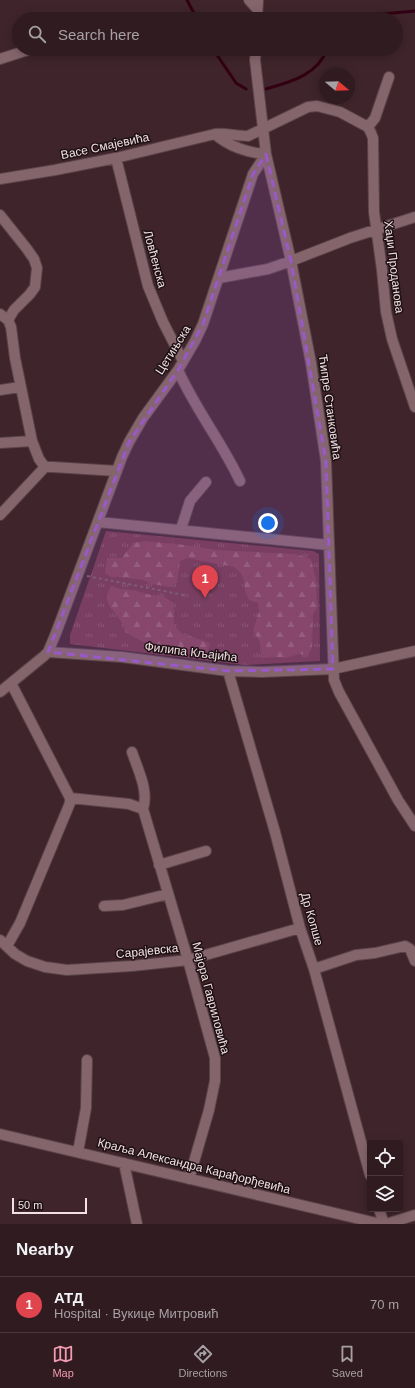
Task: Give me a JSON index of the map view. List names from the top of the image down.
{
  "streets": {
    "street": [
      "Васе Смајевића",
      "Ловћенска",
      "Хаџи Проданова",
      "Цетињска",
      "Ћипре Станковића",
      "Филипа Кљајића",
      "Др Копше",
      "Сарајевска",
      "Мајора Гавриловића",
      "Краља Александра Карађорђевића"
    ]
  },
  "crossings": [
    ["Васе Смајевића", "Ловћенска"],
    ["Ловћенска", "Цетињска"],
    ["Цетињска", "Ћипре Станковића"],
    ["Цетињска", "Филипа Кљајића"],
    ["Ћипре Станковића", "Филипа Кљајића"],
    ["Филипа Кљајића", "Др Копше"],
    ["Др Копше", "Сарајевска"],
    ["Сарајевска", "Мајора Гавриловића"],
    ["Мајора Гавриловића", "Краља Александра Карађорђевића"]
  ],
  "scale_bar": "50 m",
  "north": "right",
  "page": {
    "search": "Search here",
    "pins": "1",
    "scale": "50 m",
    "heading": "Nearby",
    "list": [
      {
        "mark": "1",
        "name": "АТД",
        "note": "Hospital · Вукице Митровић",
        "value": "70 m"
      }
    ],
    "nav": ["Map", "Directions", "Saved"]
  }
}
